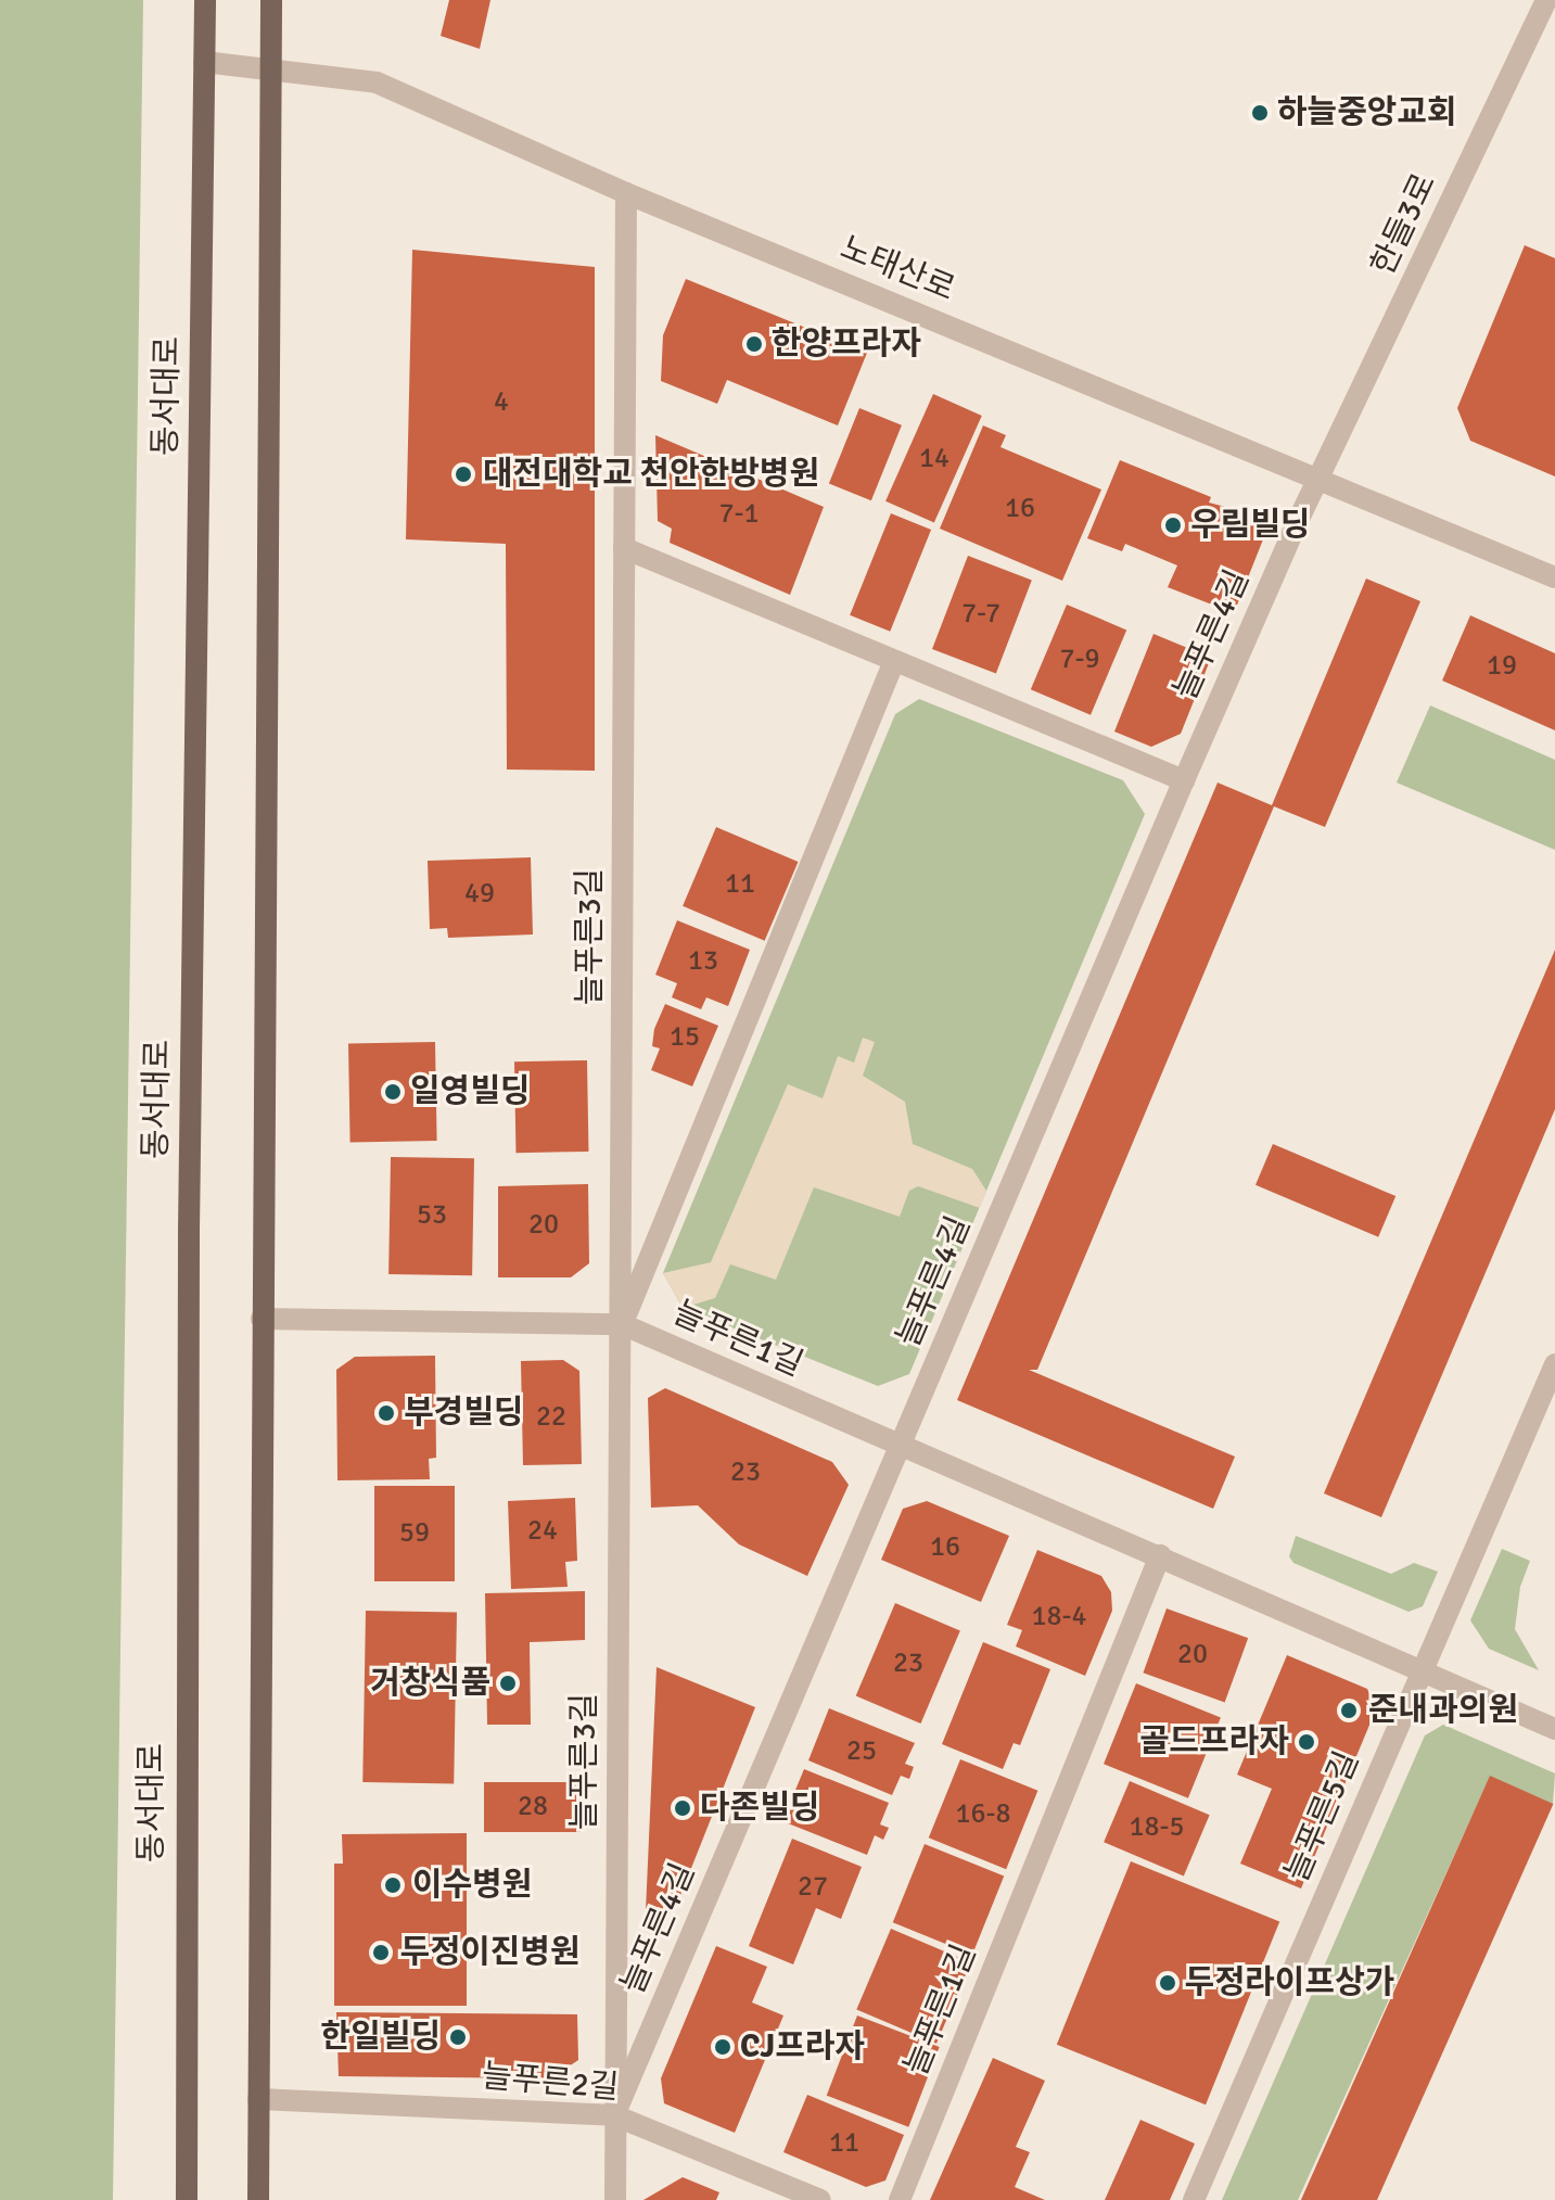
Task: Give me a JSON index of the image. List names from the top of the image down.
{
  "streets": {
    "main road": ["동서대로"],
    "street": [
      "한들3로",
      "노태산로",
      "늘푸른4길",
      "늘푸른3길",
      "늘푸른1길",
      "늘푸른5길",
      "늘푸른2길"
    ]
  },
  "crossings": [
    ["한들3로", "노태산로"],
    ["한들3로", "늘푸른4길"],
    ["노태산로", "동서대로"],
    ["노태산로", "늘푸른4길"],
    ["노태산로", "늘푸른3길"],
    ["늘푸른4길", "늘푸른3길"],
    ["늘푸른4길", "늘푸른1길"],
    ["늘푸른4길", "늘푸른2길"],
    ["늘푸른3길", "늘푸른1길"],
    ["늘푸른3길", "늘푸른2길"],
    ["늘푸른1길", "늘푸른5길"]
  ],
  "places": [
    "하늘중앙교회",
    "한양프라자",
    "대전대학교 천안한방병원",
    "우림빌딩",
    "일영빌딩",
    "부경빌딩",
    "거창식품",
    "준내과의원",
    "골드프라자",
    "다존빌딩",
    "이수병원",
    "두정이진병원",
    "두정라이프상가",
    "한일빌딩",
    "CJ프라자"
  ],
  "house_numbers": [
    "4",
    "14",
    "16",
    "7-1",
    "7-7",
    "7-9",
    "19",
    "11",
    "49",
    "13",
    "15",
    "53",
    "20",
    "22",
    "23",
    "24",
    "59",
    "16",
    "18-4",
    "20",
    "23",
    "25",
    "28",
    "16-8",
    "18-5",
    "27",
    "11"
  ]
}
